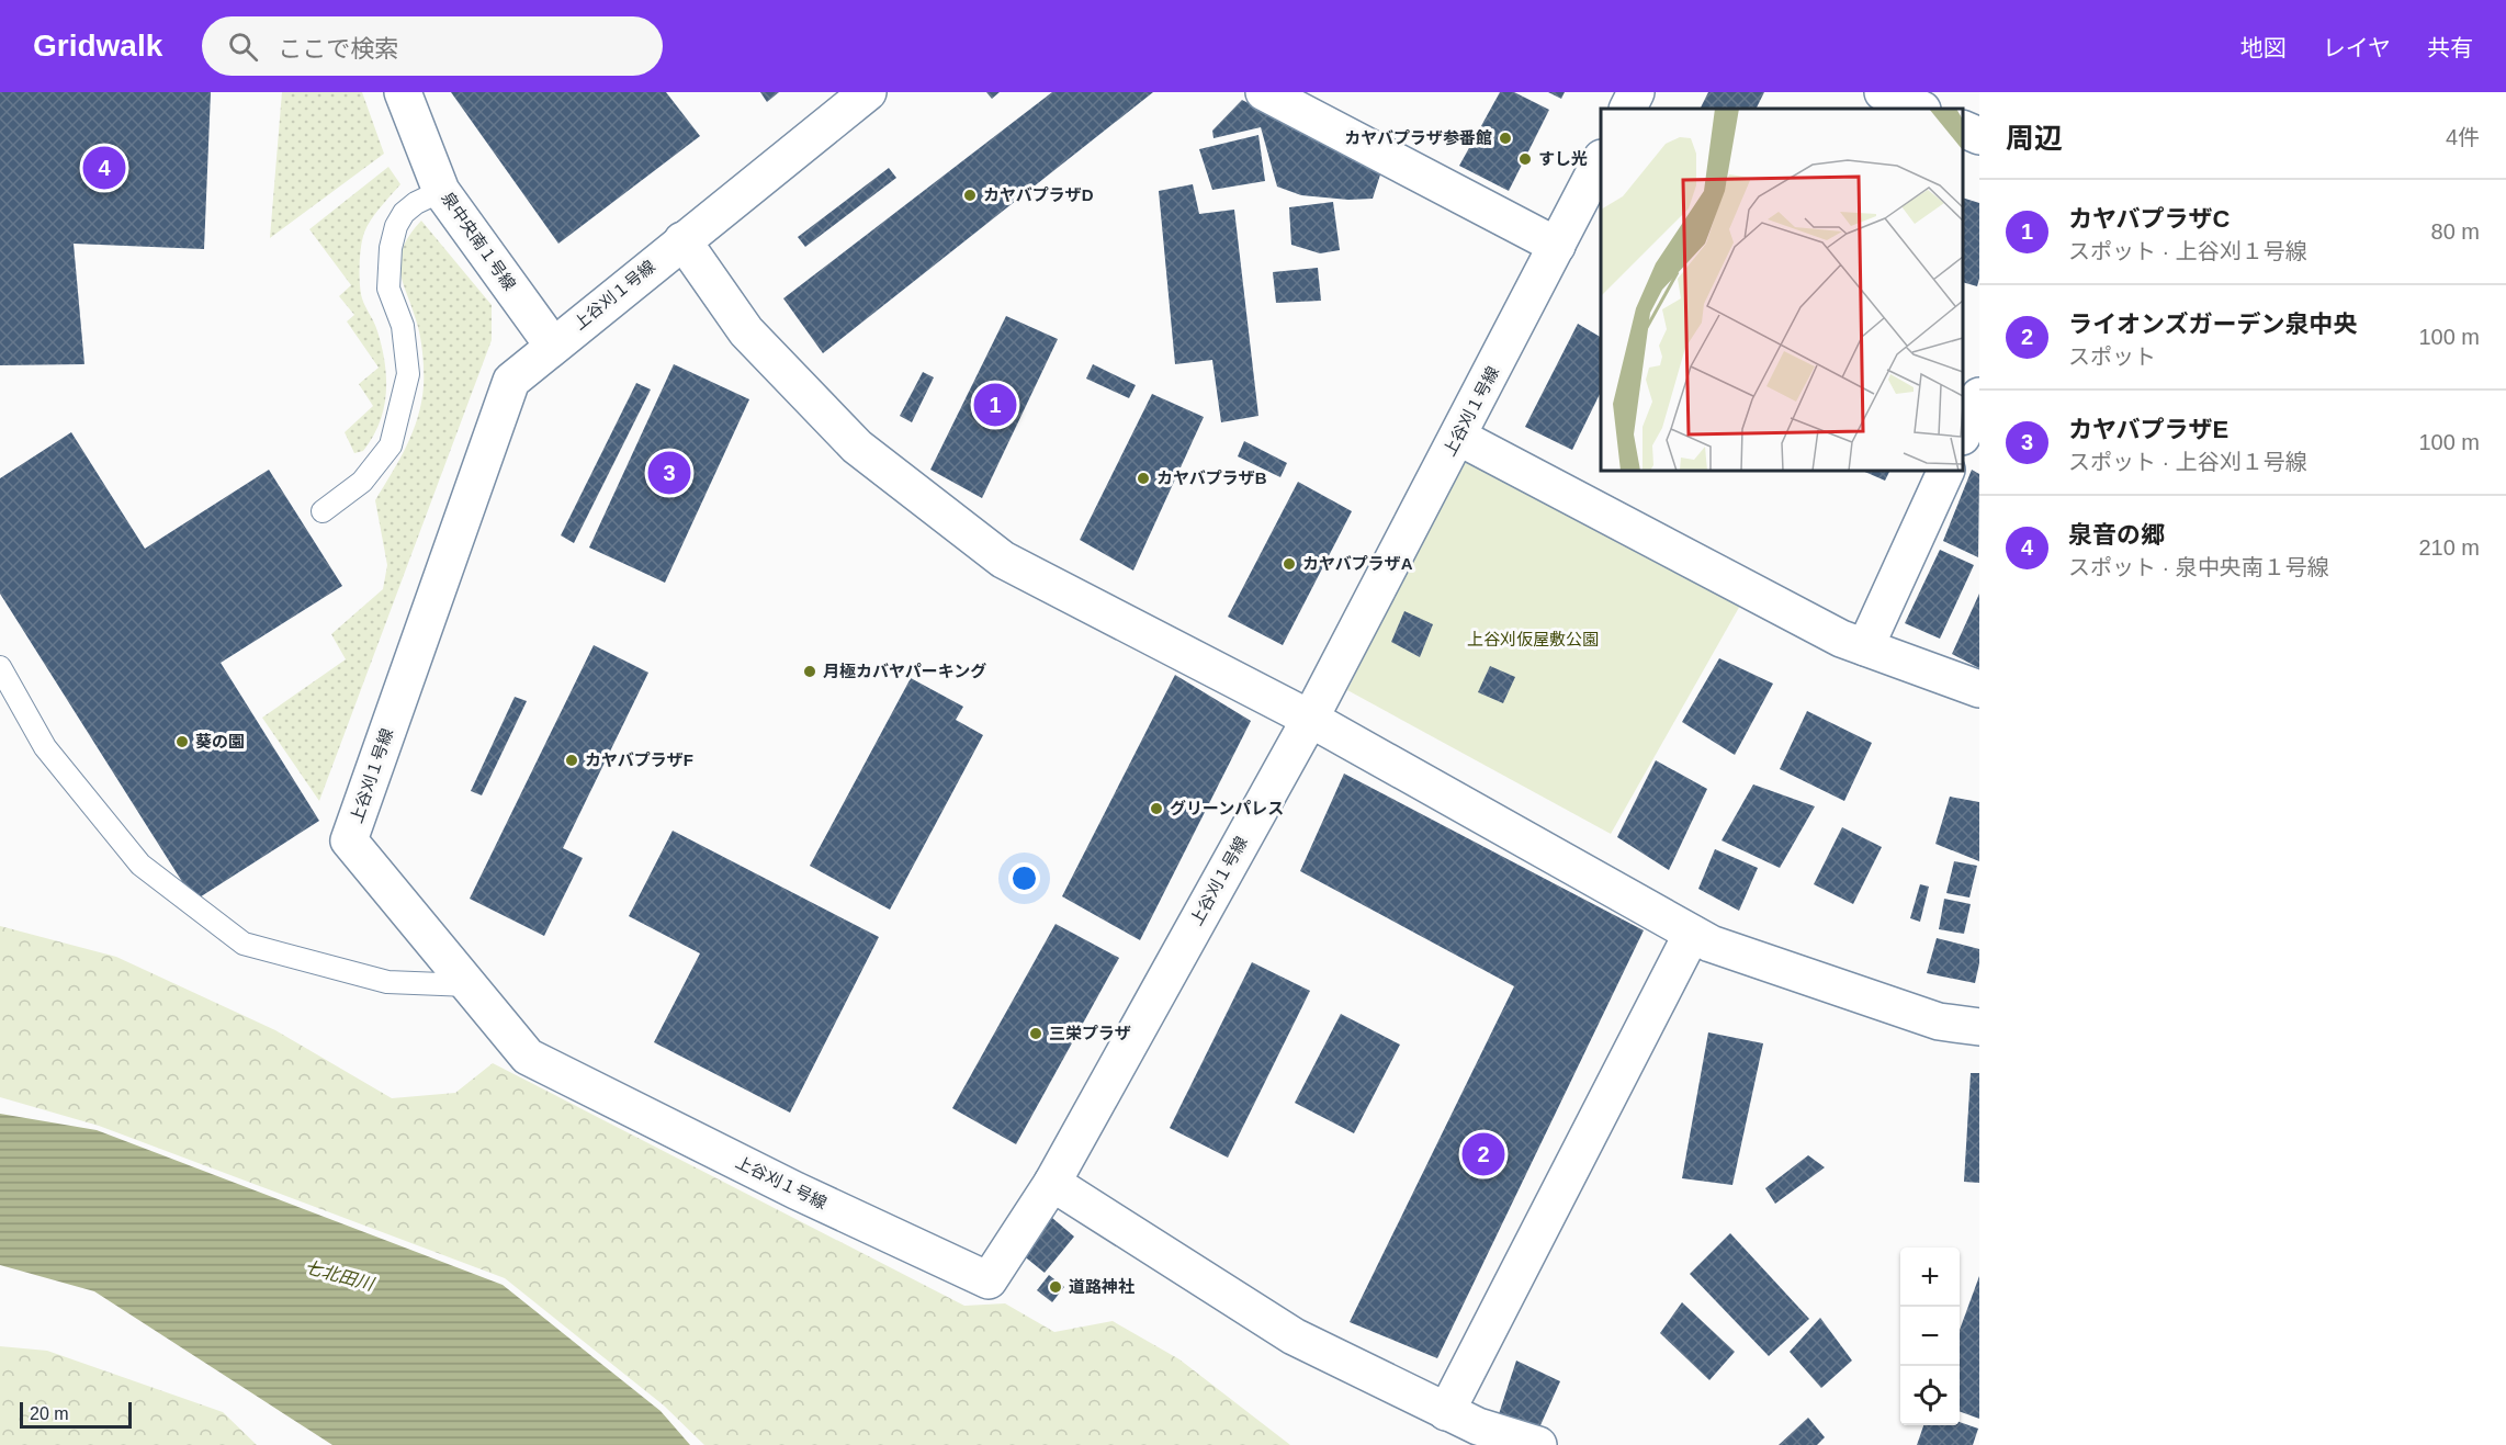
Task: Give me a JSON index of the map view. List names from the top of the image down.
{
  "streets": {
    "street": ["泉中央南１号線", "上谷刈１号線"]
  },
  "crossings": [
    ["泉中央南１号線", "上谷刈１号線"]
  ],
  "water": ["七北田川"],
  "parks": ["上谷刈仮屋敷公園"],
  "places": [
    "カヤバプラザ参番館",
    "すし光",
    "カヤバプラザD",
    "カヤバプラザB",
    "カヤバプラザA",
    "月極カバヤパーキング",
    "葵の園",
    "カヤバプラザF",
    "グリーンパレス",
    "三栄プラザ",
    "道路神社"
  ],
  "scale_bar": "20 m",
  "page": {
    "header": "Gridwalk",
    "search": "ここで検索",
    "nav": ["地図", "レイヤ", "共有"],
    "heading": ["周辺", "4件"],
    "pins": [
      "4",
      "1",
      "3",
      "2"
    ],
    "list": [
      {
        "mark": "1",
        "name": "カヤバプラザC",
        "note": "スポット · 上谷刈１号線",
        "value": "80 m"
      },
      {
        "mark": "2",
        "name": "ライオンズガーデン泉中央",
        "note": "スポット",
        "value": "100 m"
      },
      {
        "mark": "3",
        "name": "カヤバプラザE",
        "note": "スポット · 上谷刈１号線",
        "value": "100 m"
      },
      {
        "mark": "4",
        "name": "泉音の郷",
        "note": "スポット · 泉中央南１号線",
        "value": "210 m"
      }
    ],
    "map_buttons": ["+", "−"],
    "scale": "20 m"
  }
}
